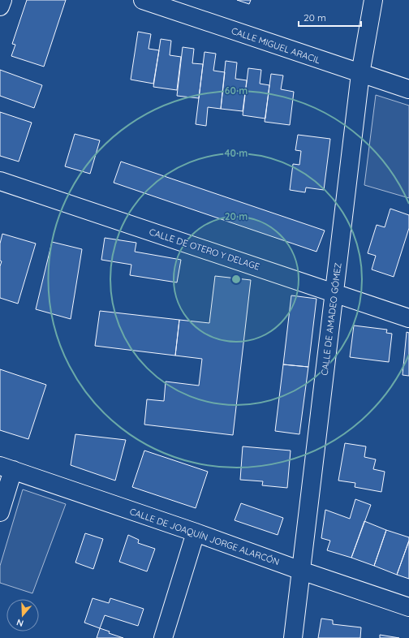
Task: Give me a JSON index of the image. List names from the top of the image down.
{
  "streets": {
    "street": [
      "CALLE MIGUEL ARACIL",
      "CALLE DE OTERO Y DELAGE",
      "CALLE DE AMADEO GÓMEZ",
      "CALLE DE JOAQUÍN JORGE ALARCÓN"
    ]
  },
  "crossings": [
    ["CALLE MIGUEL ARACIL", "CALLE DE AMADEO GÓMEZ"],
    ["CALLE DE OTERO Y DELAGE", "CALLE DE AMADEO GÓMEZ"],
    ["CALLE DE AMADEO GÓMEZ", "CALLE DE JOAQUÍN JORGE ALARCÓN"]
  ],
  "scale_bar": "20 m",
  "north": "bottom",
  "rings": ["60 m", "40 m", "20 m"]
}
